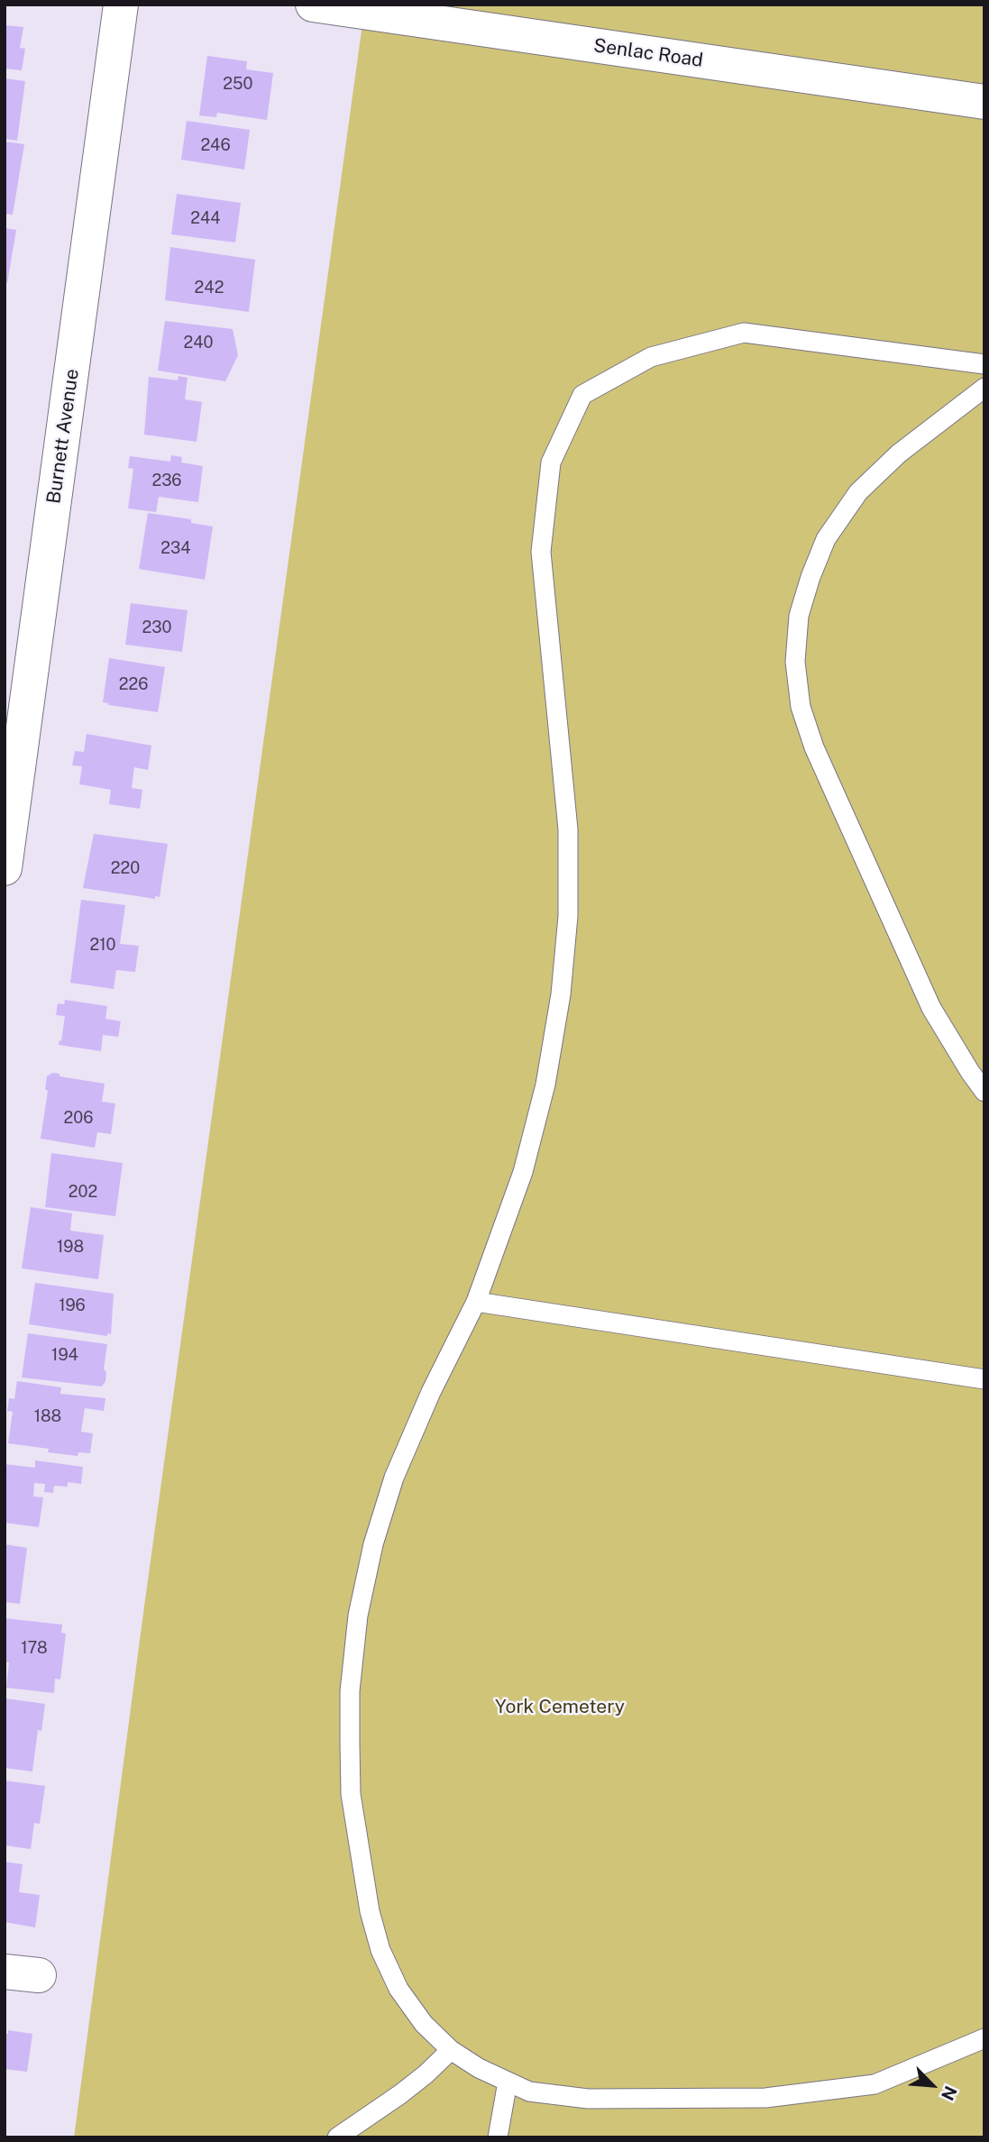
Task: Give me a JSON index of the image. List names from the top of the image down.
{
  "streets": {
    "street": ["Senlac Road", "Burnett Avenue"]
  },
  "parks": ["York Cemetery"],
  "house_numbers": [
    "250",
    "246",
    "244",
    "242",
    "240",
    "236",
    "234",
    "230",
    "226",
    "220",
    "210",
    "206",
    "202",
    "198",
    "196",
    "194",
    "188",
    "178"
  ],
  "north": "bottom right"
}
